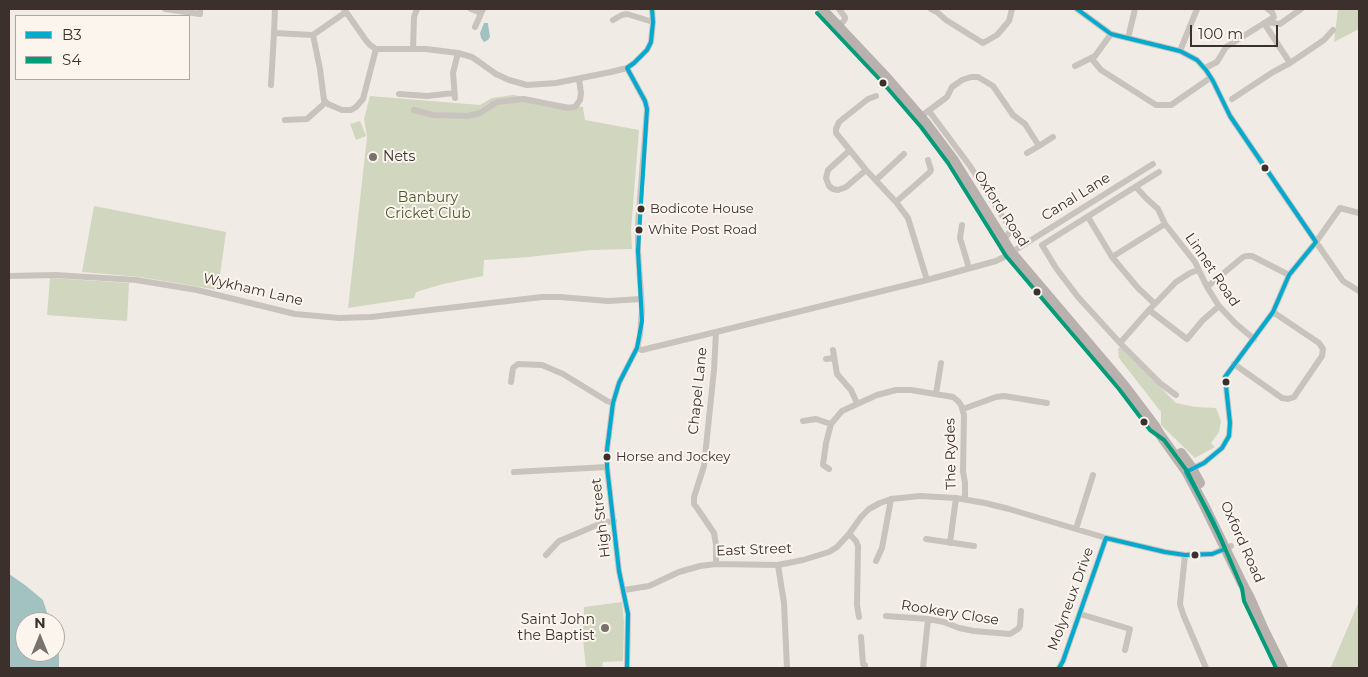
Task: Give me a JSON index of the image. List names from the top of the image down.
{
  "streets": {
    "main road": ["Oxford Road"],
    "street": [
      "Canal Lane",
      "Linnet Road",
      "Wykham Lane",
      "Chapel Lane",
      "The Rydes",
      "High Street",
      "East Street",
      "Molyneux Drive",
      "Rookery Close"
    ]
  },
  "crossings": [
    ["Canal Lane", "Oxford Road"],
    ["Canal Lane", "Chapel Lane"],
    ["Canal Lane", "High Street"],
    ["Oxford Road", "East Street"],
    ["Wykham Lane", "High Street"],
    ["Chapel Lane", "East Street"],
    ["The Rydes", "East Street"],
    ["High Street", "East Street"],
    ["East Street", "Molyneux Drive"]
  ],
  "parks": ["Banbury Cricket Club"],
  "places": [
    "Nets",
    "Bodicote House",
    "White Post Road",
    "Horse and Jockey",
    "Saint John the Baptist"
  ],
  "lines": ["transit line B3", "transit line S4"],
  "legend": ["B3", "S4"],
  "scale_bar": "100 m",
  "north": "top"
}
